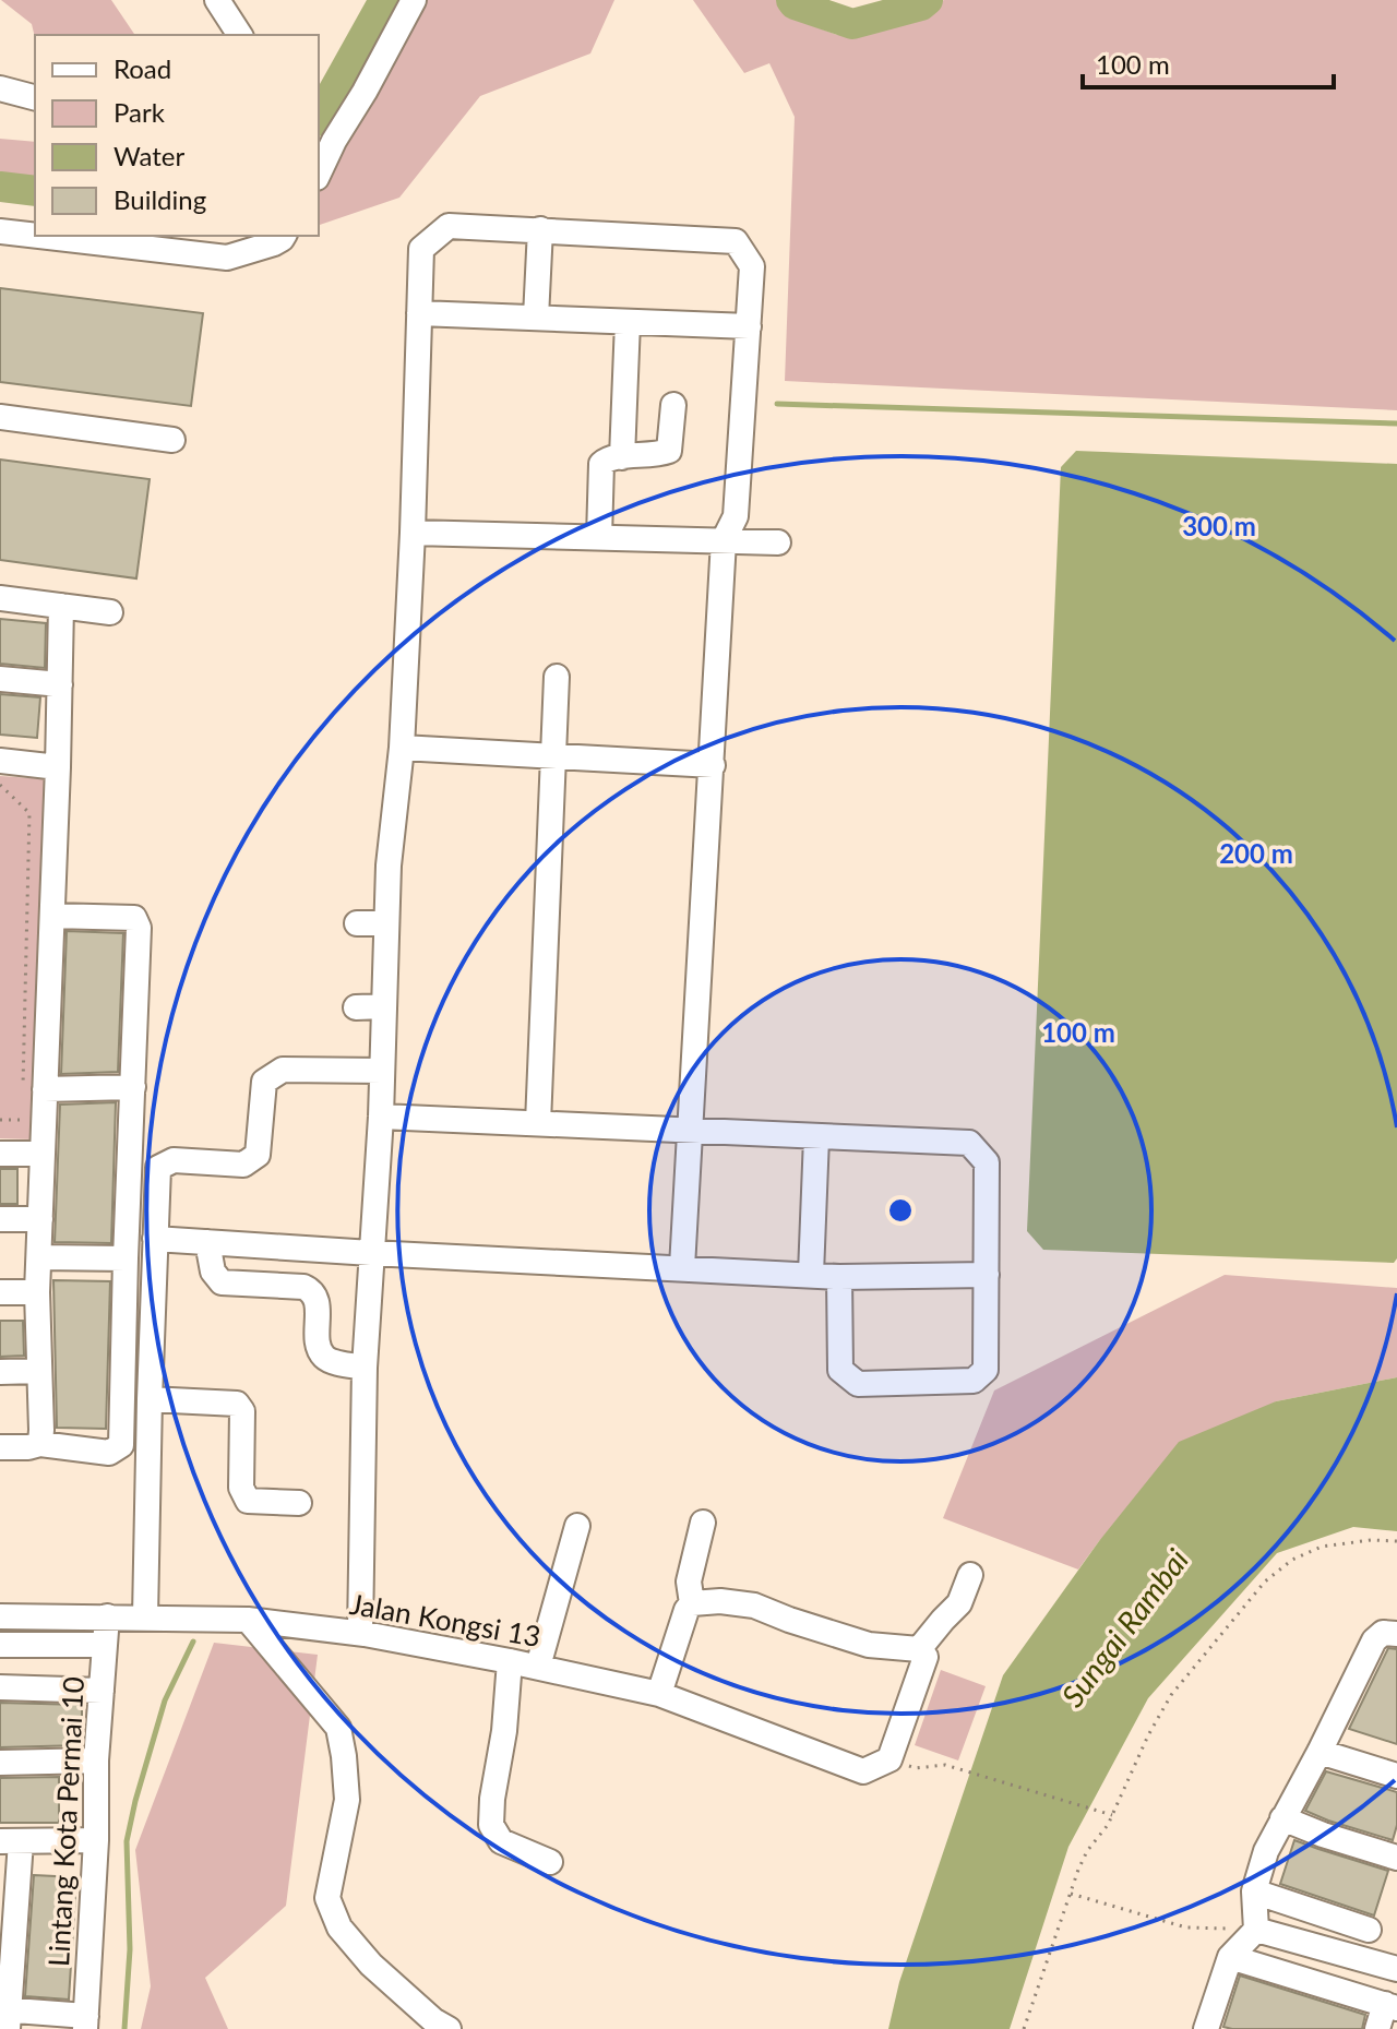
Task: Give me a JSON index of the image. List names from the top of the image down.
{
  "streets": {
    "street": ["Jalan Kongsi 13", "Lintang Kota Permai 10"]
  },
  "crossings": [
    ["Jalan Kongsi 13", "Lintang Kota Permai 10"]
  ],
  "water": ["Sungai Rambai"],
  "legend": [
    "Road",
    "Park",
    "Water",
    "Building"
  ],
  "scale_bar": "100 m",
  "rings": ["300 m", "200 m", "100 m"]
}
